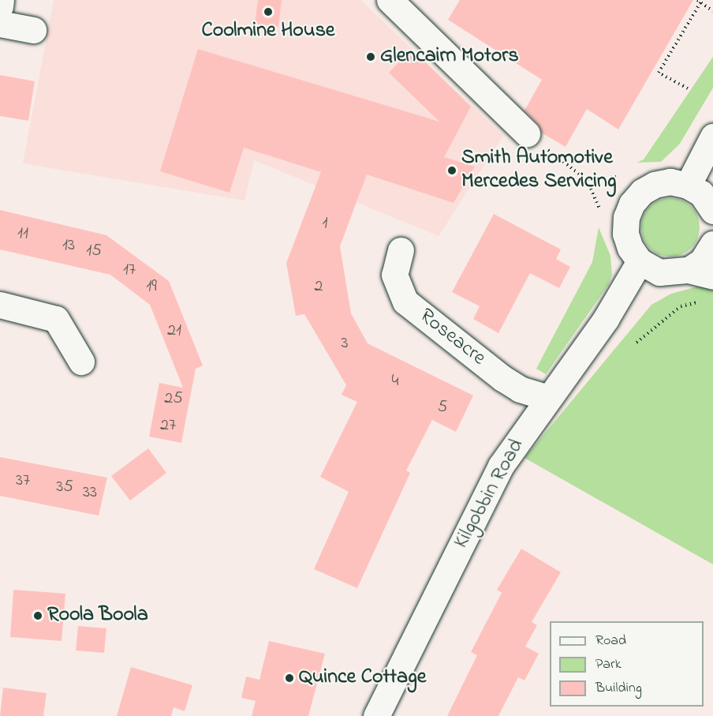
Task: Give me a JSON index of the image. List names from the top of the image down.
{
  "streets": {
    "street": ["Roseacre", "Kilgobbin Road"]
  },
  "crossings": [
    ["Roseacre", "Kilgobbin Road"]
  ],
  "places": [
    "Coolmine House",
    "Glencairn Motors",
    "Smith Automotive Mercedes Servicing",
    "Roola Boola",
    "Quince Cottage"
  ],
  "house_numbers": [
    "1",
    "11",
    "13",
    "15",
    "17",
    "19",
    "2",
    "21",
    "3",
    "4",
    "25",
    "5",
    "27",
    "37",
    "35",
    "33"
  ],
  "legend": ["Road", "Park", "Building"]
}
